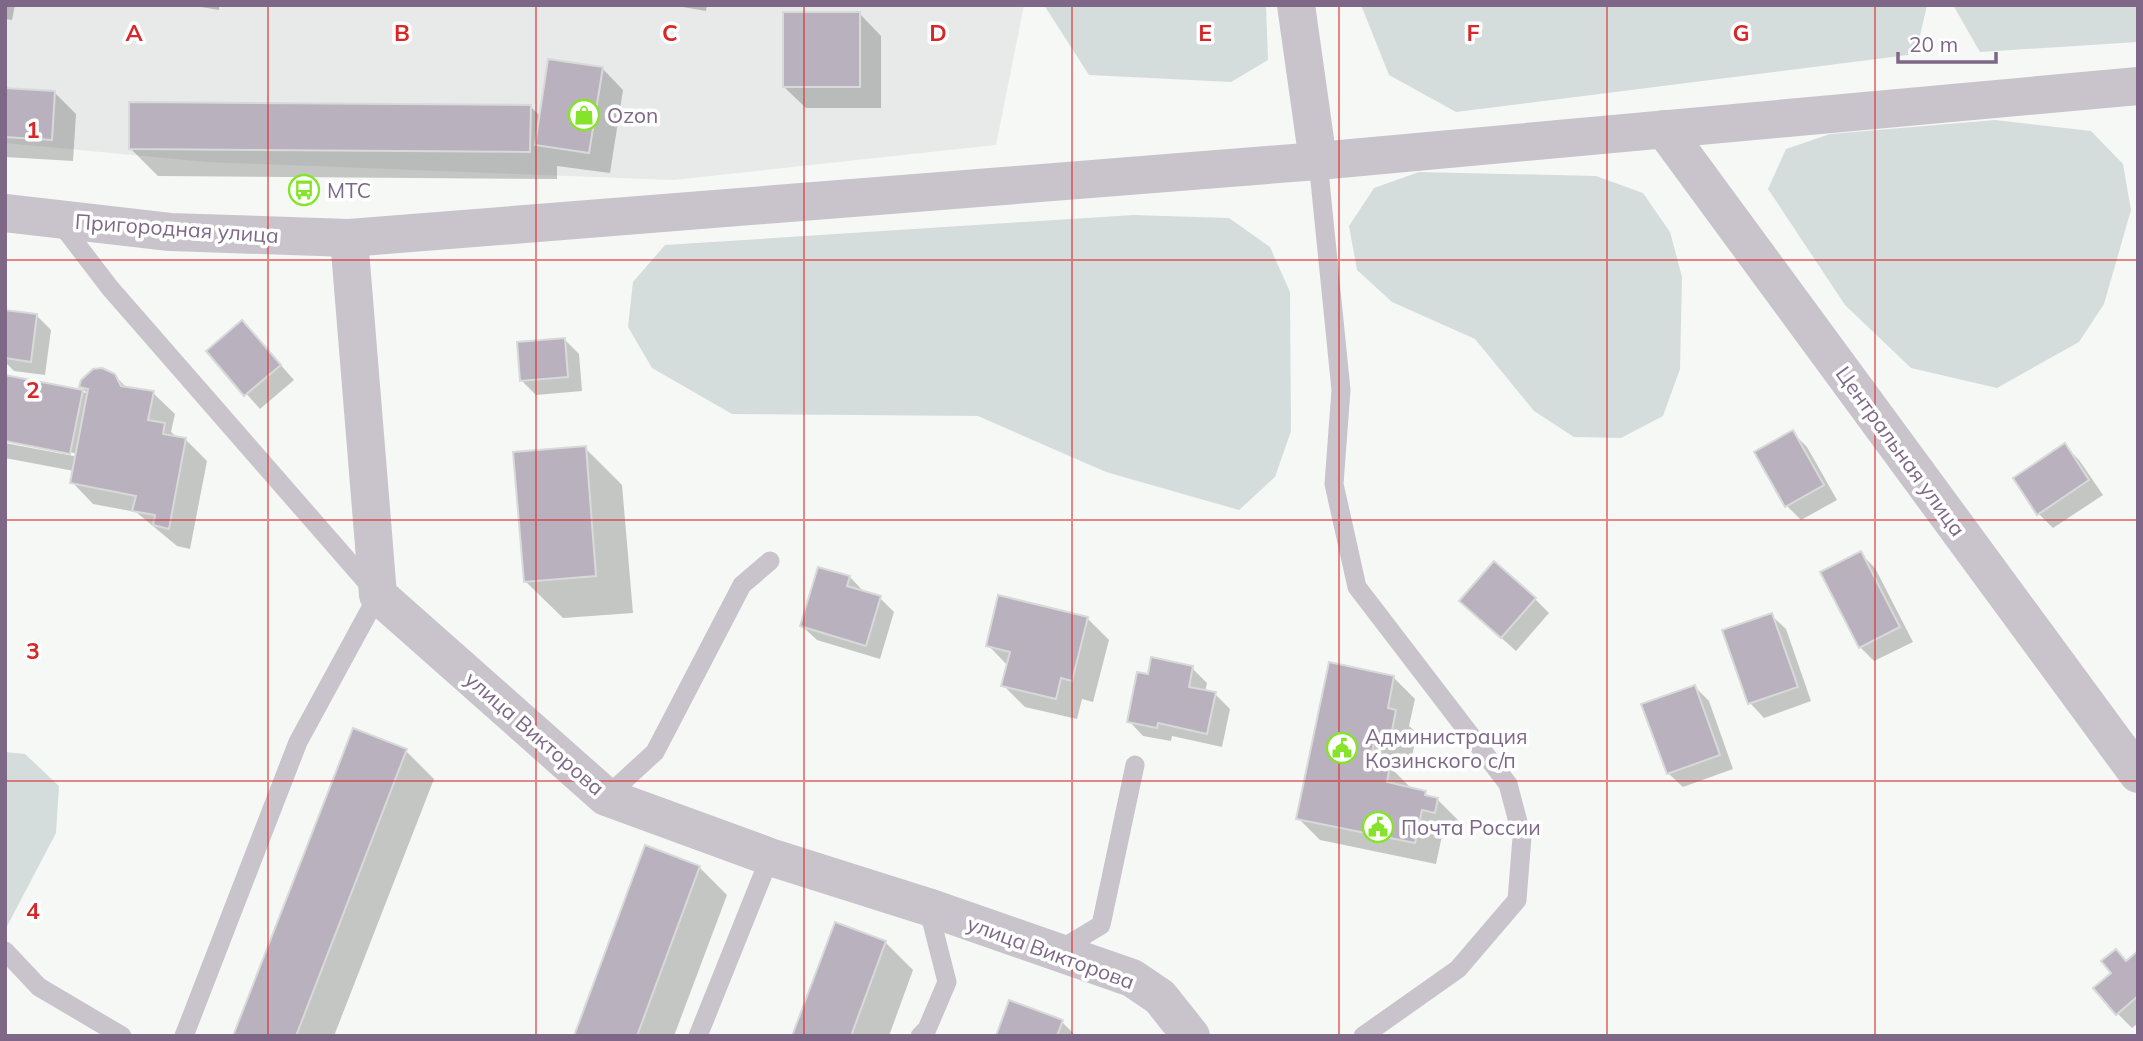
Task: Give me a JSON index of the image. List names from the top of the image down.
{
  "streets": {
    "street": ["Пригородная улица", "Центральная улица", "улица Викторова"]
  },
  "crossings": [
    ["Пригородная улица", "Центральная улица"]
  ],
  "places": {
    "shop": ["Ozon"],
    "bus stop": ["МТС"],
    "public building": ["Администрация Козинского с/п", "Почта России"]
  },
  "scale_bar": "20 m",
  "grid": {
    "columns": [
      "A",
      "B",
      "C",
      "D",
      "E",
      "F",
      "G"
    ],
    "rows": [
      "1",
      "2",
      "3",
      "4"
    ]
  }
}
